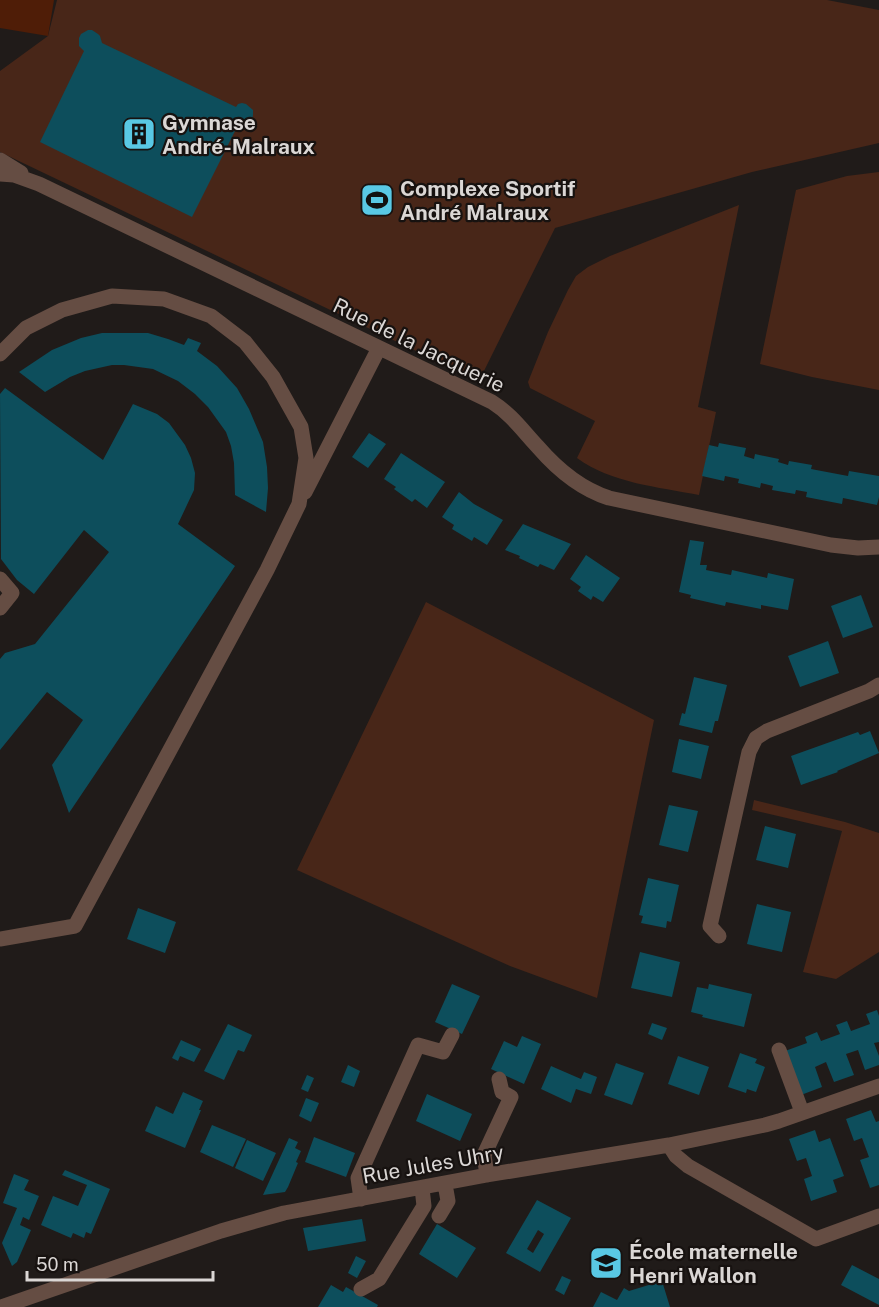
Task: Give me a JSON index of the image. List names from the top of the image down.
{
  "streets": {
    "street": ["Rue de la Jacquerie", "Rue Jules Uhry"]
  },
  "places": {
    "building": ["Gymnase André-Malraux"],
    "sports": ["Complexe Sportif André Malraux"],
    "school or university": ["École maternelle Henri Wallon"]
  },
  "scale_bar": "50 m"
}
